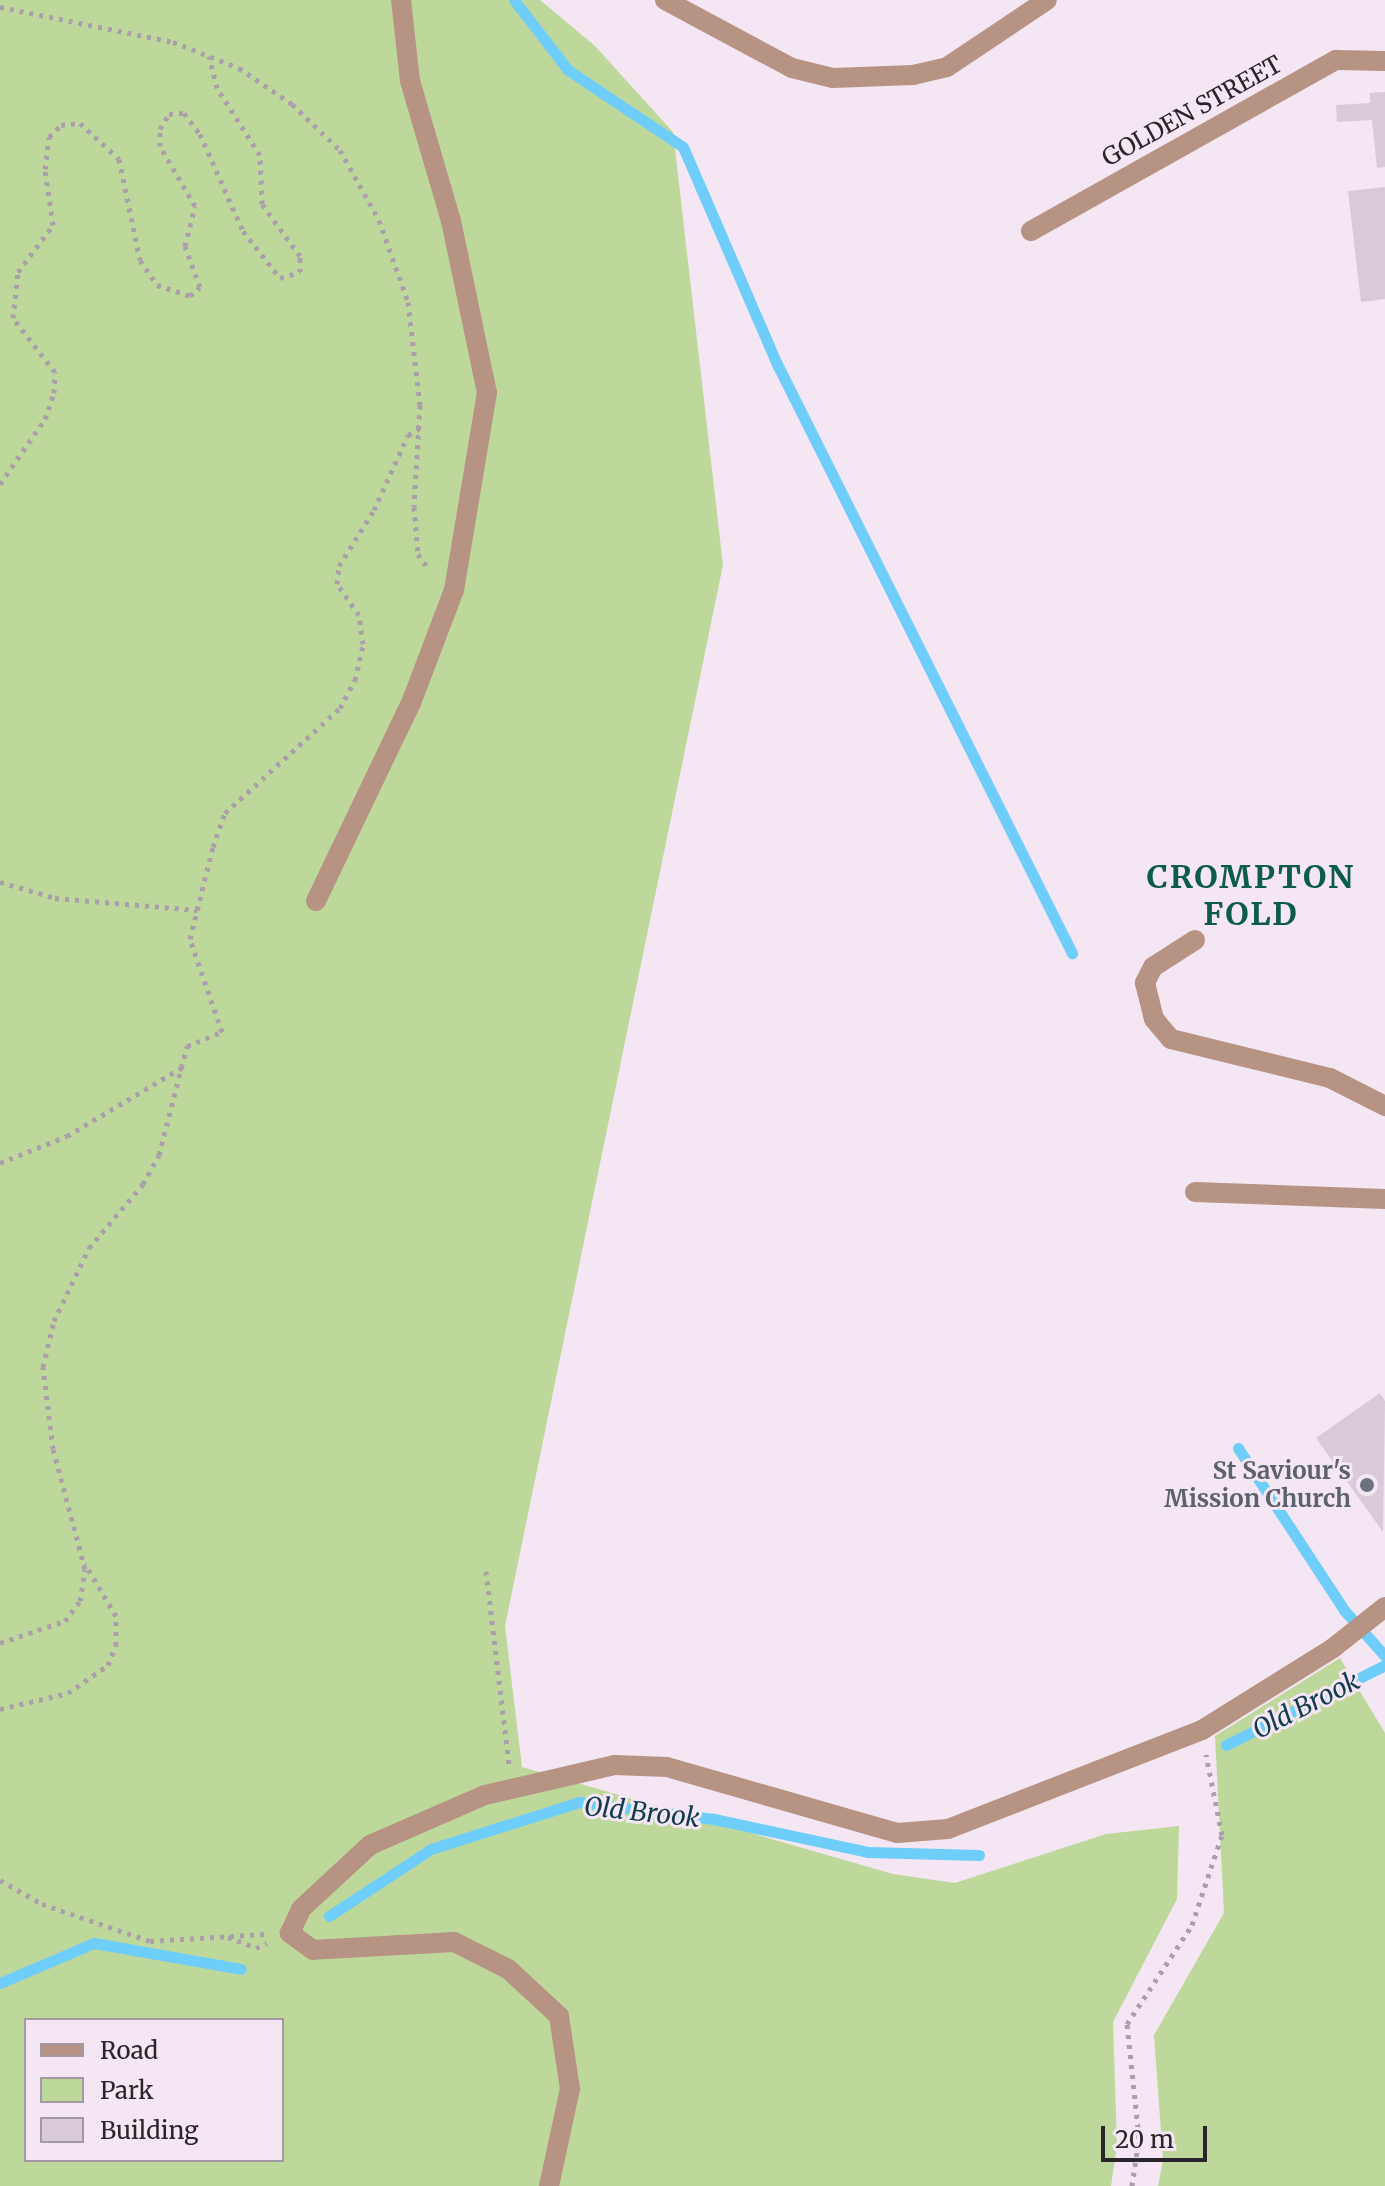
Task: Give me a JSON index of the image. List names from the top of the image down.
{
  "streets": {
    "street": ["GOLDEN STREET"]
  },
  "districts": ["CROMPTON FOLD"],
  "water": ["Old Brook"],
  "places": ["St Saviour's Mission Church"],
  "legend": ["Road", "Park", "Building"],
  "scale_bar": "20 m"
}
